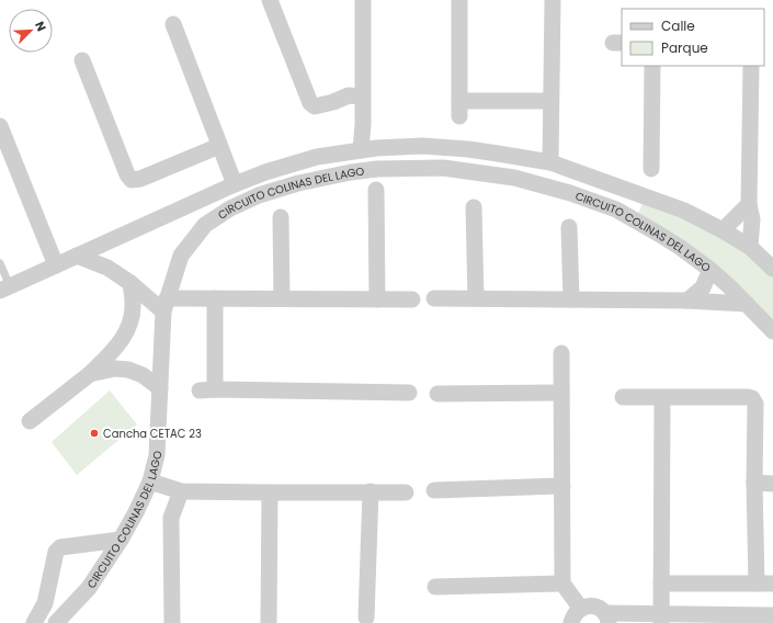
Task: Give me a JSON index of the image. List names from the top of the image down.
{
  "streets": {
    "street": ["CIRCUITO COLINAS DEL LAGO"]
  },
  "places": ["Cancha CETAC 23"],
  "legend": ["Calle", "Parque"],
  "north": "top right"
}
